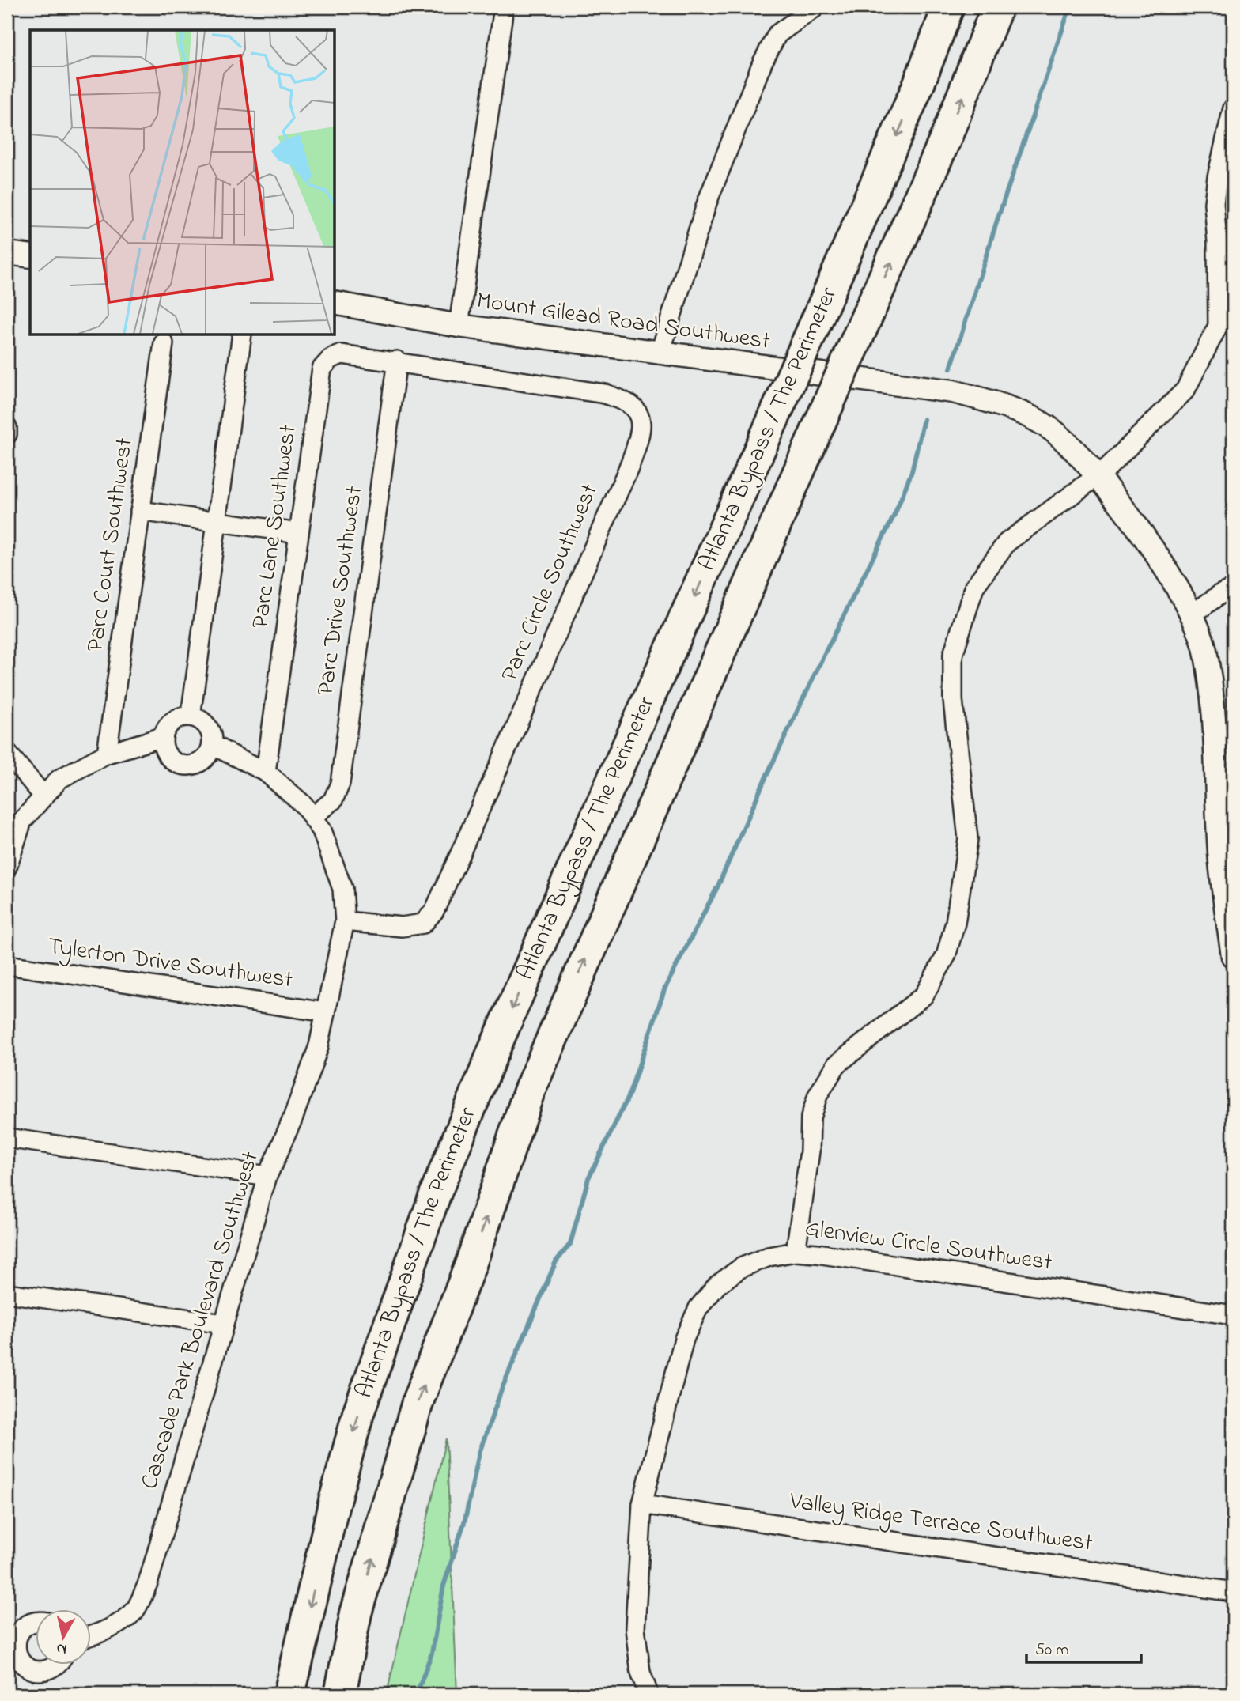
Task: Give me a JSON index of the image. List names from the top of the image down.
{
  "streets": {
    "highway": ["Atlanta Bypass / The Perimeter"],
    "street": [
      "Mount Gilead Road Southwest",
      "Parc Lane Southwest",
      "Parc Court Southwest",
      "Parc Circle Southwest",
      "Parc Drive Southwest",
      "Tylerton Drive Southwest",
      "Glenview Circle Southwest",
      "Cascade Park Boulevard Southwest",
      "Valley Ridge Terrace Southwest"
    ]
  },
  "crossings": [
    ["Parc Lane Southwest", "Parc Circle Southwest"],
    ["Parc Lane Southwest", "Parc Drive Southwest"],
    ["Parc Lane Southwest", "Cascade Park Boulevard Southwest"],
    ["Parc Circle Southwest", "Parc Drive Southwest"],
    ["Parc Circle Southwest", "Cascade Park Boulevard Southwest"],
    ["Parc Drive Southwest", "Cascade Park Boulevard Southwest"],
    ["Tylerton Drive Southwest", "Cascade Park Boulevard Southwest"],
    ["Glenview Circle Southwest", "Valley Ridge Terrace Southwest"]
  ],
  "scale_bar": "50 m",
  "north": "bottom"
}
